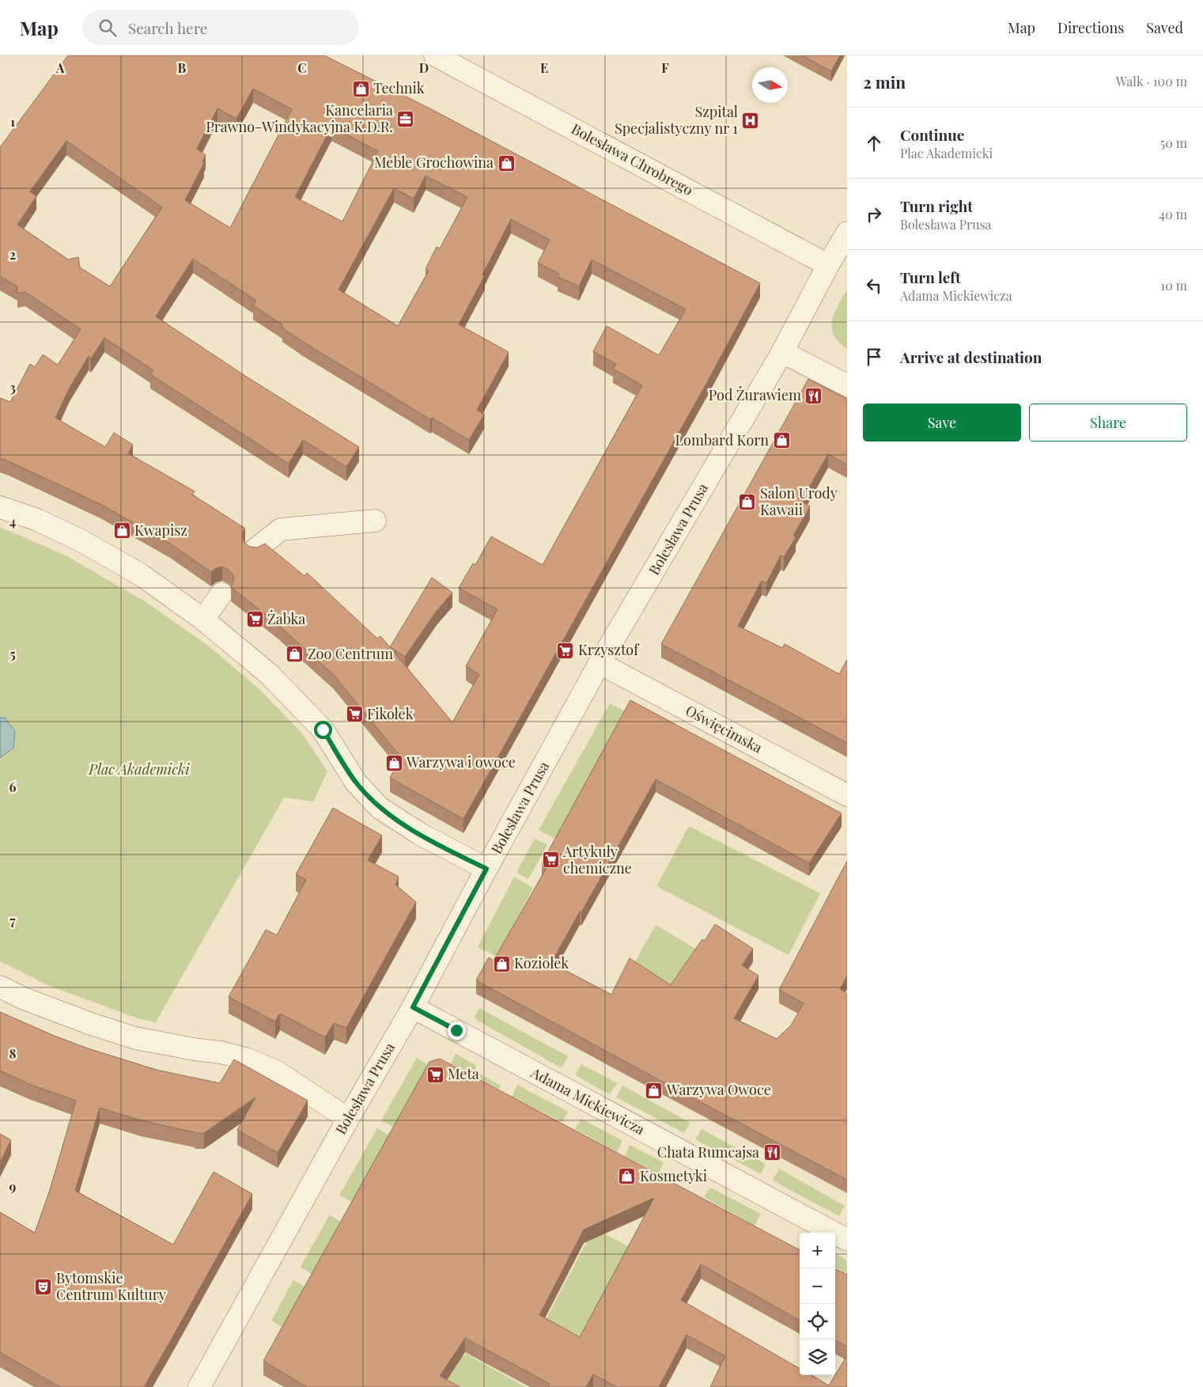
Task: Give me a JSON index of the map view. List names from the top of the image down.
{
  "streets": {
    "street": [
      "Bolesława Chrobrego",
      "Bolesława Prusa",
      "Oświęcimska",
      "Adama Mickiewicza"
    ]
  },
  "crossings": [
    ["Bolesława Chrobrego", "Bolesława Prusa"],
    ["Bolesława Prusa", "Oświęcimska"],
    ["Bolesława Prusa", "Adama Mickiewicza"]
  ],
  "parks": ["Plac Akademicki"],
  "places": {
    "shop": [
      "Technik",
      "Meble Grochowina",
      "Lombard Korn",
      "Salon Urody Kawaii",
      "Kwapisz",
      "Zoo Centrum",
      "Warzywa i owoce",
      "Koziołek",
      "Warzywa Owoce",
      "Kosmetyki"
    ],
    "office": ["Kancelaria Prawno-Windykacyjna K.D.R."],
    "hospital": ["Szpital Specjalistyczny nr 1"],
    "restaurant": ["Pod Żurawiem", "Chata Rumcajsa"],
    "supermarket": [
      "Żabka",
      "Krzysztof",
      "Fikołek",
      "Artykuły chemiczne",
      "Meta"
    ],
    "theatre": ["Bytomskie Centrum Kultury"]
  },
  "north": "right",
  "page": {
    "header": "Map",
    "search": "Search here",
    "nav": ["Map", "Directions", "Saved"],
    "heading": ["2 min", "Walk · 100 m"],
    "list": [
      ["Continue", "Plac Akademicki", "50 m"],
      ["Turn right", "Bolesława Prusa", "40 m"],
      ["Turn left", "Adama Mickiewicza", "10 m"],
      "Arrive at destination"
    ],
    "buttons": ["Save", "Share"],
    "map_buttons": ["+", "−"]
  },
  "grid": {
    "columns": [
      "A",
      "B",
      "C",
      "D",
      "E",
      "F"
    ],
    "rows": [
      "1",
      "2",
      "3",
      "4",
      "5",
      "6",
      "7",
      "8",
      "9"
    ]
  }
}
